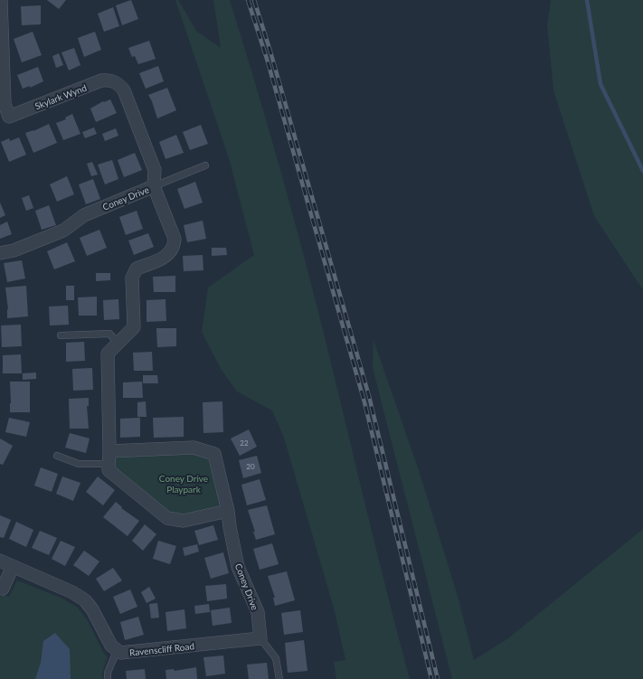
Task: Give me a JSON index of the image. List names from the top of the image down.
{
  "streets": {
    "street": ["Skylark Wynd", "Coney Drive", "Ravenscliff Road"]
  },
  "crossings": [
    ["Skylark Wynd", "Coney Drive"],
    ["Coney Drive", "Ravenscliff Road"]
  ],
  "parks": ["Coney Drive Playpark"],
  "house_numbers": ["22", "20"]
}
